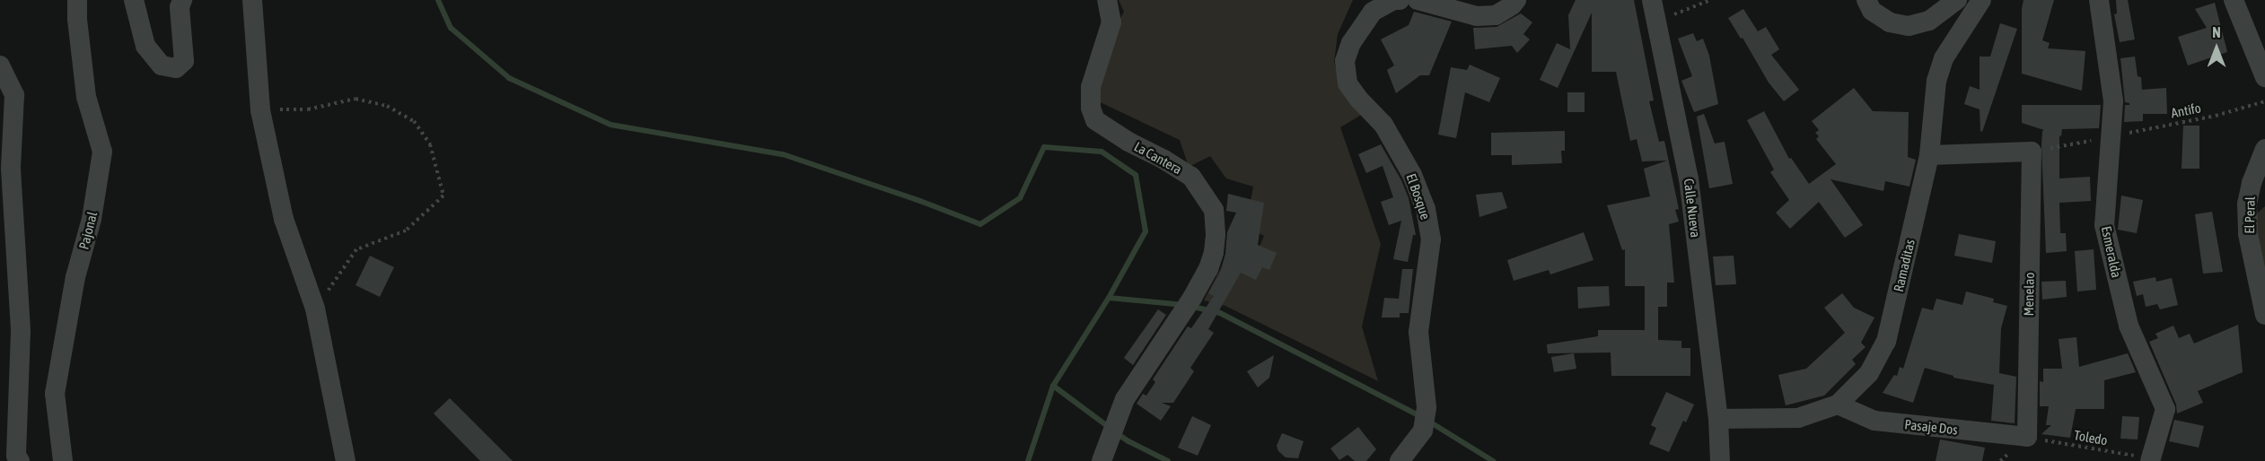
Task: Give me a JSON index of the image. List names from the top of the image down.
{
  "streets": {
    "street": [
      "La Cantera",
      "El Bosque",
      "Calle Nueva",
      "El Peral",
      "Pajonal",
      "Esmeralda",
      "Ramaditas",
      "Menelao",
      "Pasaje Dos"
    ],
    "path": ["Antifo", "Toledo"]
  },
  "crossings": [
    ["Antifo", "Esmeralda"],
    ["Calle Nueva", "Ramaditas"],
    ["Esmeralda", "Toledo"],
    ["Ramaditas", "Pasaje Dos"],
    ["Menelao", "Pasaje Dos"],
    ["Menelao", "Toledo"],
    ["Pasaje Dos", "Toledo"]
  ],
  "north": "top"
}
